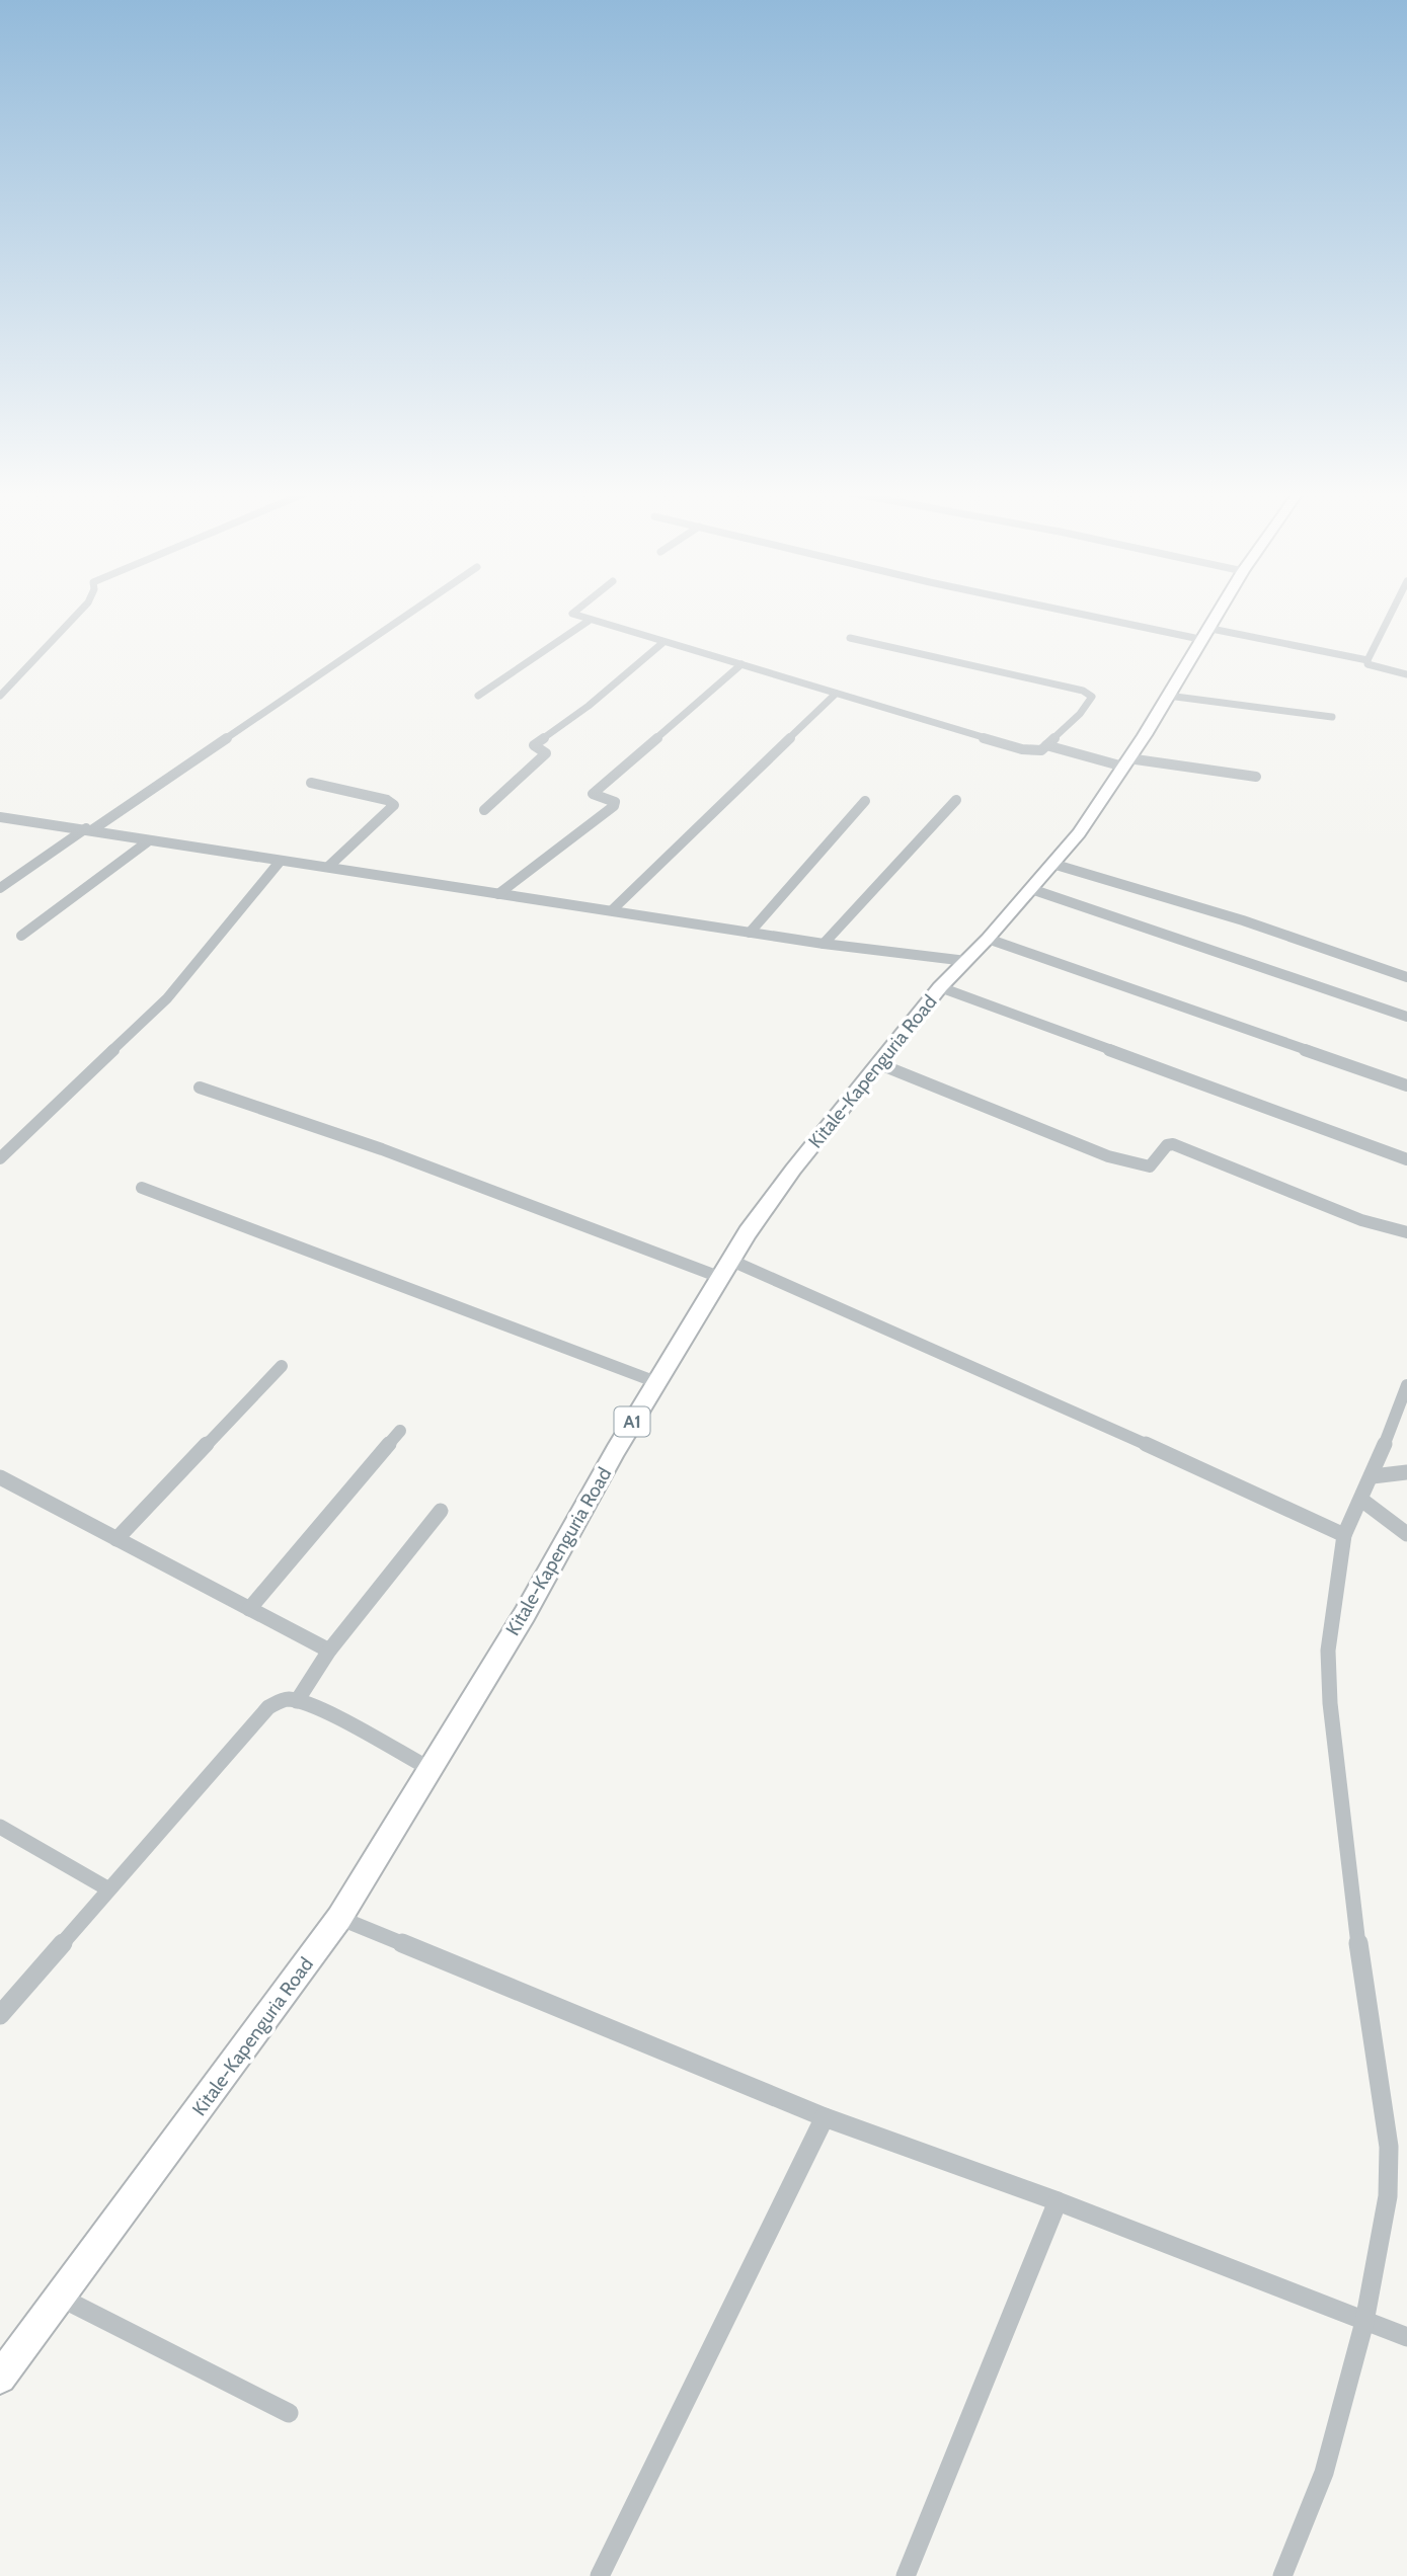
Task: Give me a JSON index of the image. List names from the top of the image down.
{
  "streets": {
    "highway": ["Kitale-Kapenguria Road", "A1"]
  }
}
